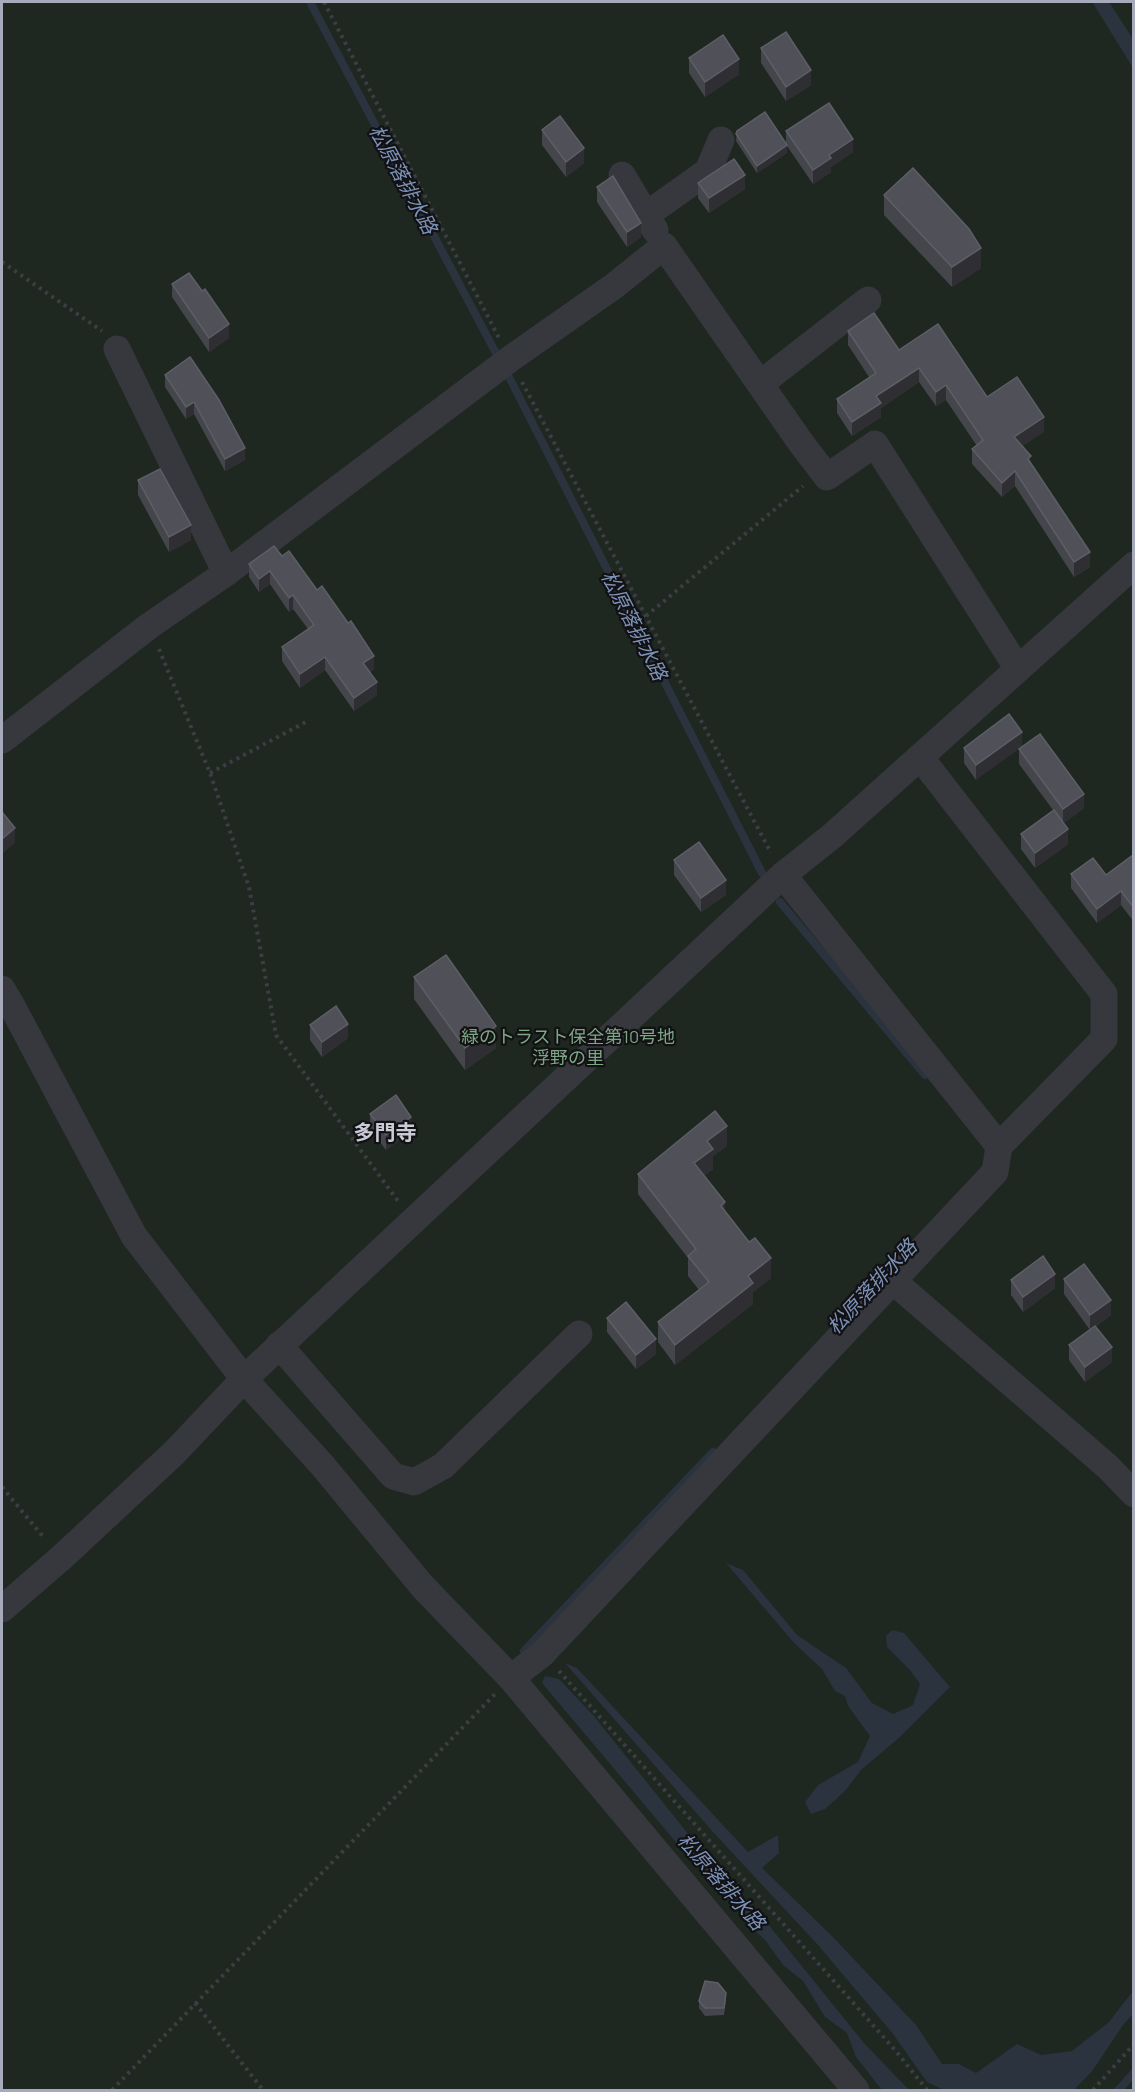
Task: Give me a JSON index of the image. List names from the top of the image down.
{
  "districts": ["多門寺"],
  "water": ["松原落排水路"],
  "parks": ["緑のトラスト保全第10号地 浮野の里"]
}
